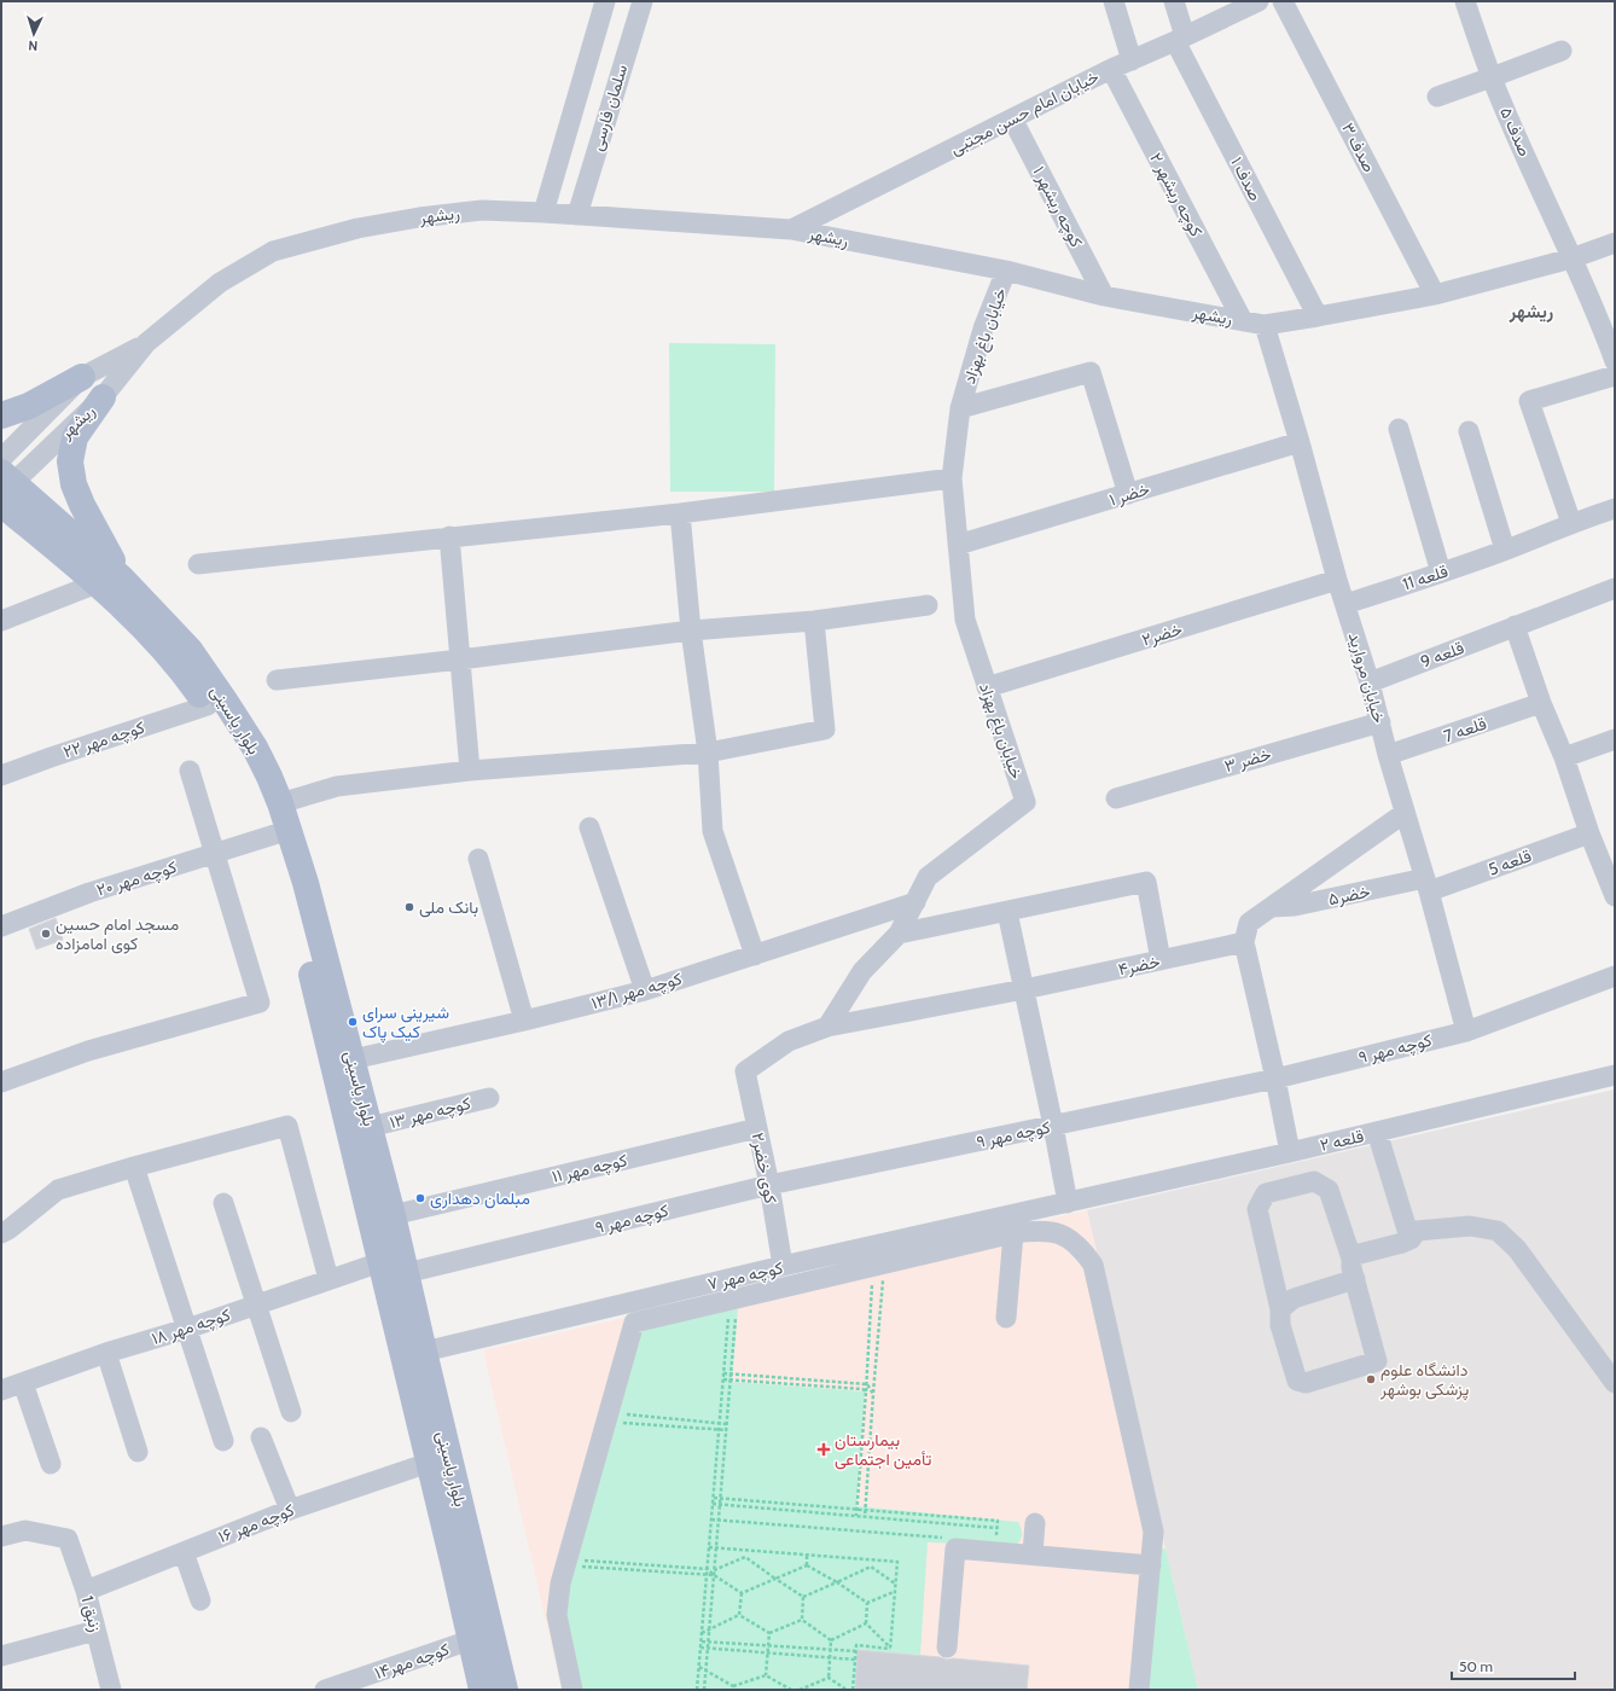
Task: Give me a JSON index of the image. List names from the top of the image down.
{
  "streets": {
    "main road": ["بلوار یاسینی"],
    "street": [
      "سلمان فارسی",
      "خیابان امام حسن مجتبی",
      "صدف ۵",
      "صدف ۳",
      "صدف ۱",
      "کوچه ریشهر ۲",
      "کوچه ریشهر ۱",
      "ریشهر",
      "خیابان باغ بهزاد",
      "خضر ۱",
      "قلعه 11",
      "خضر۲",
      "قلعه 9",
      "خیابان مروارید",
      "قلعه 7",
      "کوچه مهر ۲۲",
      "خضر ۳",
      "قلعه 5",
      "کوچه مهر ۲۰",
      "خضر۵",
      "خضر۴",
      "کوچه مهر ۱۳/۱",
      "کوچه مهر ۹",
      "کوچه مهر ۱۳",
      "قلعه ۲",
      "کوچه مهر ۱۱",
      "کوی خضر۲",
      "کوچه مهر ۷",
      "کوچه مهر ۱۸",
      "کوچه مهر ۱۶",
      "زنبق 1",
      "کوچه مهر۱۴"
    ]
  },
  "crossings": [
    ["سلمان فارسی", "ریشهر"],
    ["خیابان امام حسن مجتبی", "صدف ۱"],
    ["خیابان امام حسن مجتبی", "کوچه ریشهر ۲"],
    ["خیابان امام حسن مجتبی", "کوچه ریشهر ۱"],
    ["خیابان امام حسن مجتبی", "ریشهر"],
    ["صدف ۵", "ریشهر"],
    ["صدف ۳", "ریشهر"],
    ["صدف ۱", "ریشهر"],
    ["کوچه ریشهر ۲", "ریشهر"],
    ["کوچه ریشهر ۱", "ریشهر"],
    ["ریشهر", "خیابان باغ بهزاد"],
    ["ریشهر", "خیابان مروارید"],
    ["ریشهر", "بلوار یاسینی"],
    ["خیابان باغ بهزاد", "خضر ۱"],
    ["خیابان باغ بهزاد", "خضر۲"],
    ["خیابان باغ بهزاد", "خضر۴"],
    ["خیابان باغ بهزاد", "کوچه مهر ۱۳/۱"],
    ["خیابان باغ بهزاد", "کوی خضر۲"],
    ["خضر ۱", "خیابان مروارید"],
    ["قلعه 11", "خیابان مروارید"],
    ["خضر۲", "خیابان مروارید"],
    ["قلعه 9", "خیابان مروارید"],
    ["خیابان مروارید", "قلعه 7"],
    ["خیابان مروارید", "خضر ۳"],
    ["خیابان مروارید", "قلعه 5"],
    ["خیابان مروارید", "خضر۵"],
    ["خیابان مروارید", "کوچه مهر ۹"],
    ["بلوار یاسینی", "کوچه مهر ۲۲"],
    ["بلوار یاسینی", "کوچه مهر ۲۰"],
    ["بلوار یاسینی", "کوچه مهر ۱۳/۱"],
    ["بلوار یاسینی", "کوچه مهر ۹"],
    ["بلوار یاسینی", "کوچه مهر ۱۳"],
    ["بلوار یاسینی", "کوچه مهر ۱۱"],
    ["بلوار یاسینی", "کوچه مهر ۷"],
    ["بلوار یاسینی", "کوچه مهر ۱۸"],
    ["بلوار یاسینی", "کوچه مهر ۱۶"],
    ["بلوار یاسینی", "کوچه مهر۱۴"],
    ["قلعه 5", "خضر۵"],
    ["خضر۴", "کوی خضر۲"],
    ["کوچه مهر ۹", "کوی خضر۲"],
    ["قلعه ۲", "کوچه مهر ۷"],
    ["کوچه مهر ۱۱", "کوی خضر۲"],
    ["کوی خضر۲", "کوچه مهر ۷"],
    ["کوچه مهر ۱۶", "زنبق 1"]
  ],
  "districts": ["ریشهر"],
  "places": {
    "other": [
      "بانک ملی",
      "مسجد امام حسین کوی امامزاده",
      "شیرینی سرای کیک پاک",
      "مبلمان دهداری",
      "دانشگاه علوم پزشکی بوشهر"
    ],
    "health": ["بیمارستان تأمین اجتماعی"]
  },
  "scale_bar": "50 m",
  "north": "bottom"
}
